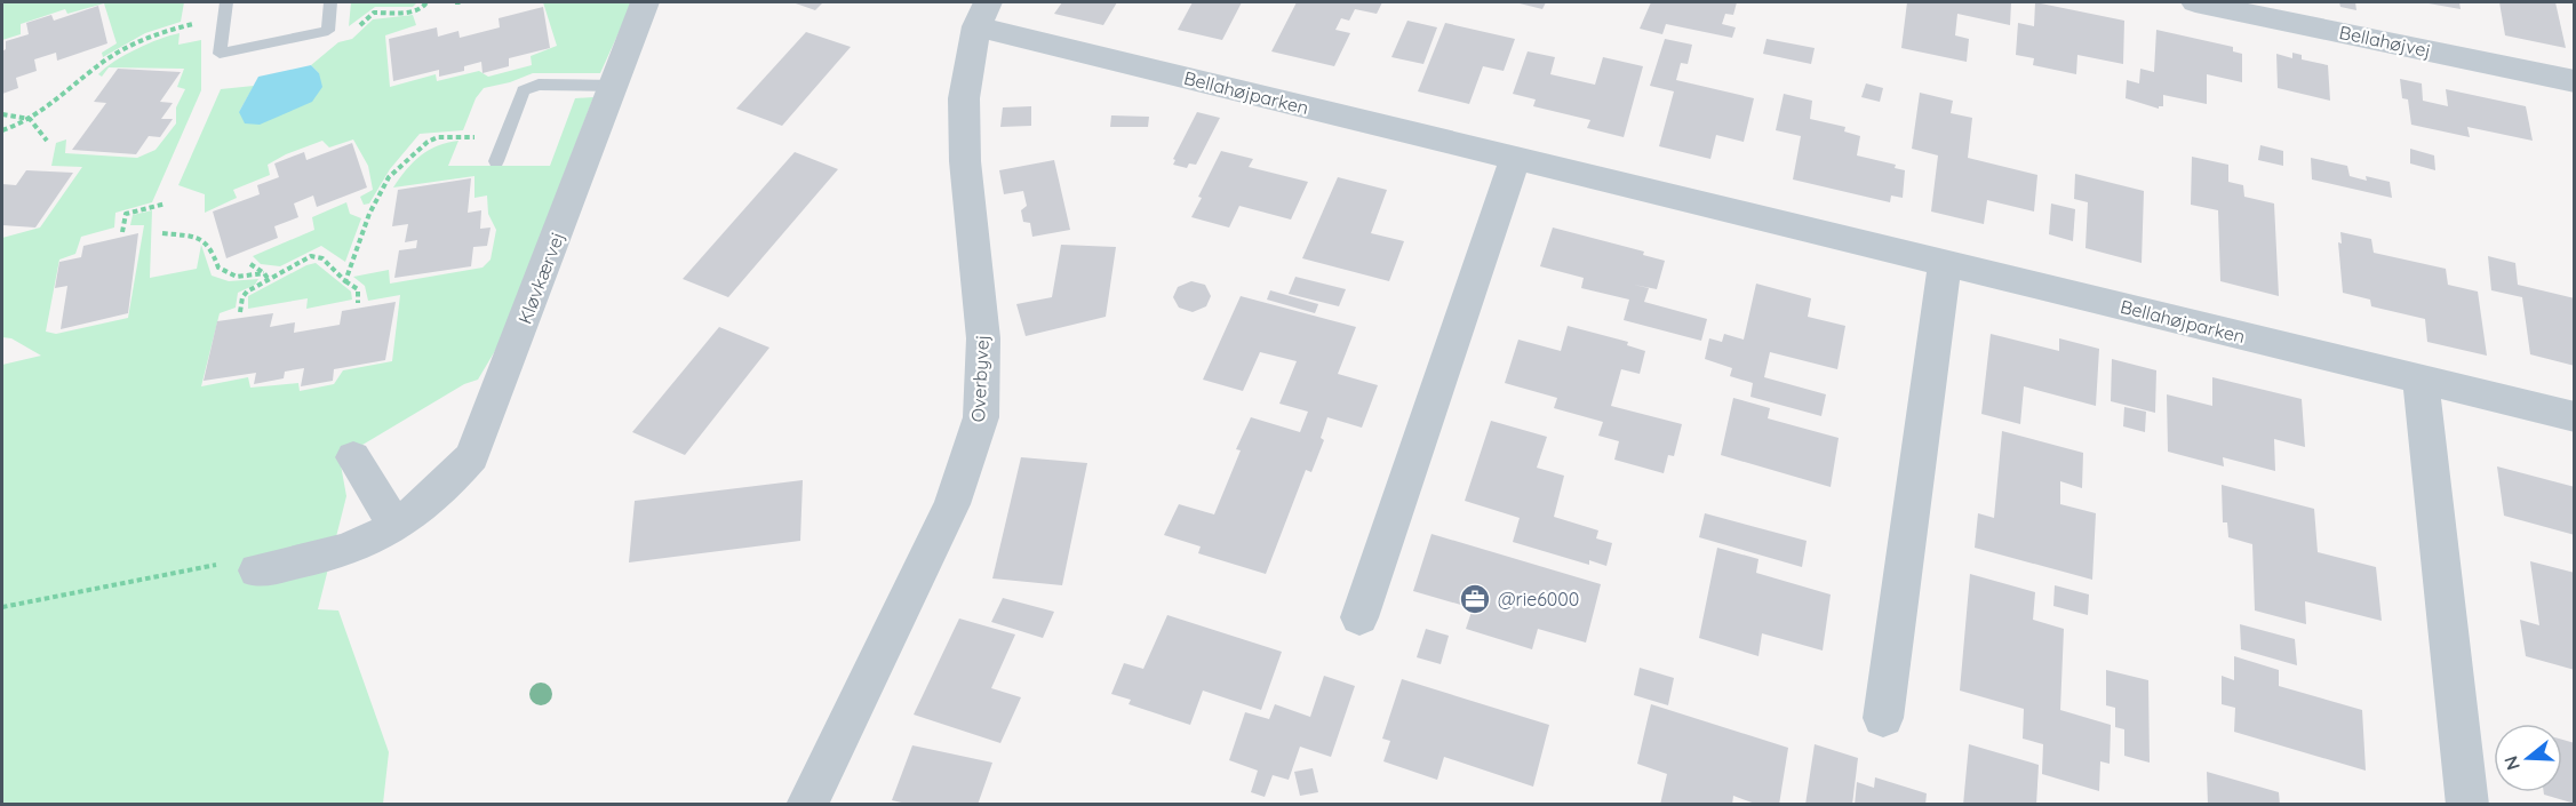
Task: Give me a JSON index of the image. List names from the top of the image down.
{
  "streets": {
    "street": [
      "Bellahøjvej",
      "Bellahøjparken",
      "Kløvkærvej",
      "Overbyvej"
    ]
  },
  "crossings": [
    ["Bellahøjparken", "Overbyvej"]
  ],
  "places": {
    "office": ["@rie6000"]
  },
  "north": "left"
}
